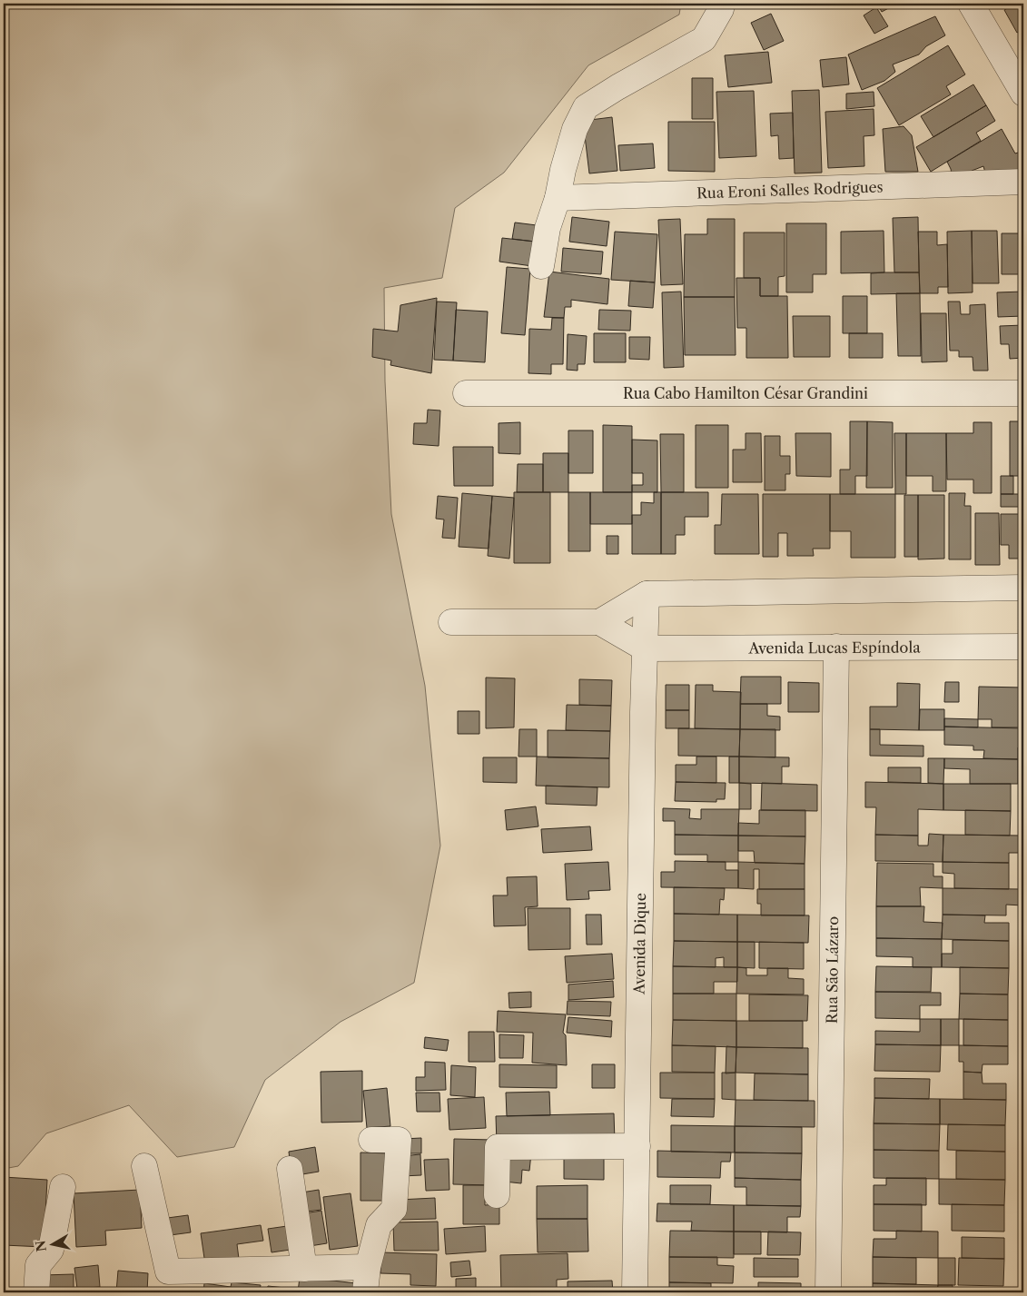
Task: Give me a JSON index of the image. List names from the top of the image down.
{
  "streets": {
    "street": [
      "Rua Eroni Salles Rodrigues",
      "Rua Cabo Hamilton César Grandini",
      "Avenida Lucas Espíndola",
      "Avenida Dique",
      "Rua São Lázaro"
    ]
  },
  "crossings": [
    ["Avenida Lucas Espíndola", "Avenida Dique"],
    ["Avenida Lucas Espíndola", "Rua São Lázaro"]
  ],
  "north": "left"
}
